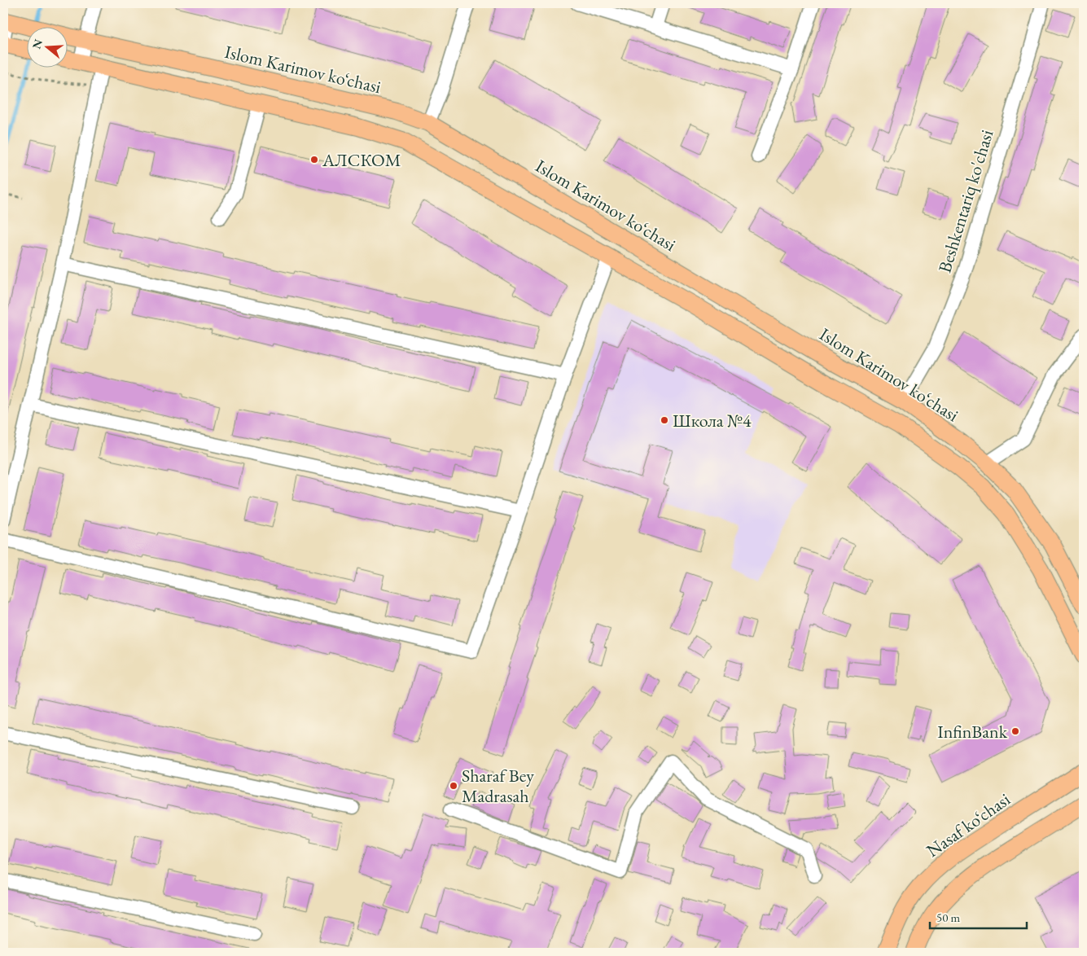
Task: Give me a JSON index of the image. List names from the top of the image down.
{
  "streets": {
    "main road": ["Islom Karimov ko‘chasi", "Nasaf ko‘chasi"],
    "street": ["Beshkentariq ko'chasi"]
  },
  "crossings": [
    ["Islom Karimov ko‘chasi", "Beshkentariq ko'chasi"]
  ],
  "places": [
    "АЛСКОМ",
    "Школа №4",
    "InfinBank",
    "Sharaf Bey Madrasah"
  ],
  "scale_bar": "50 m",
  "north": "left"
}
